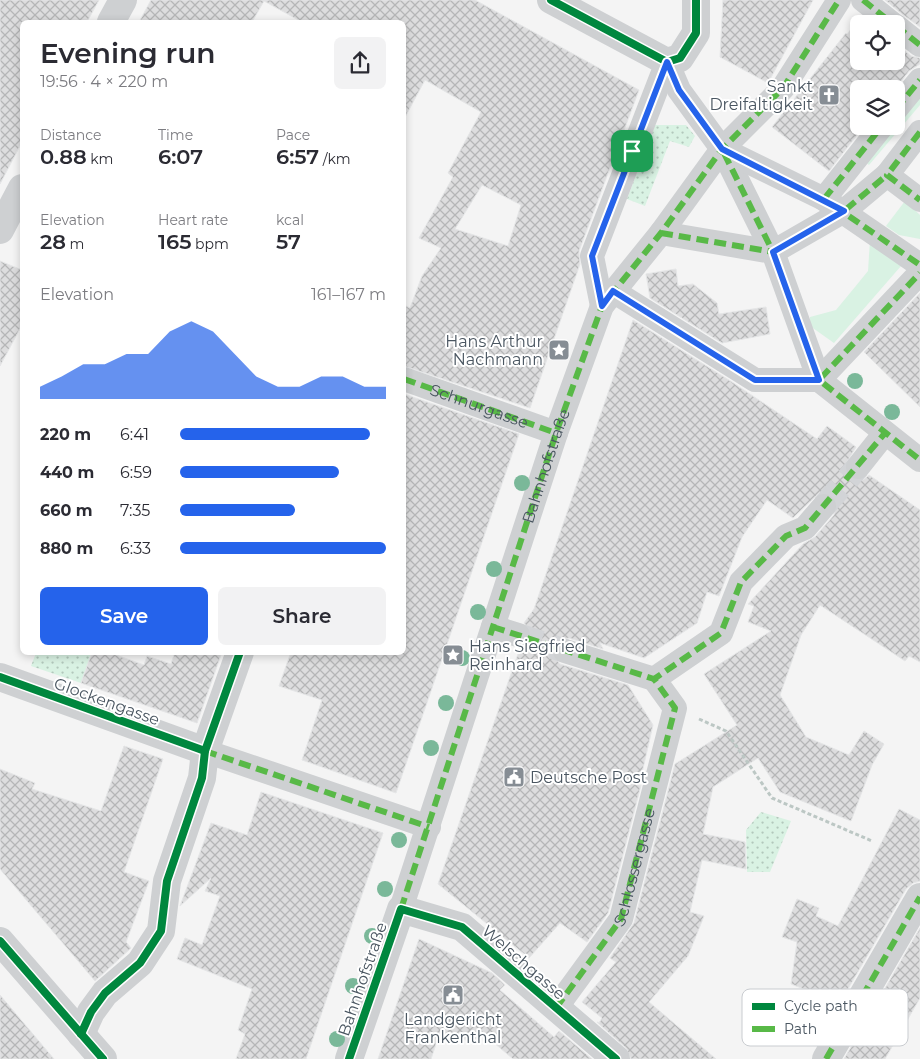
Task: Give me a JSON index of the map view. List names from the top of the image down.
{
  "streets": {
    "street": [
      "Schnurgasse",
      "Bahnhofstraße",
      "Glockengasse",
      "Schlossergasse",
      "Welschgasse"
    ]
  },
  "crossings": [
    ["Schnurgasse", "Bahnhofstraße"],
    ["Bahnhofstraße", "Glockengasse"],
    ["Bahnhofstraße", "Welschgasse"],
    ["Schlossergasse", "Welschgasse"]
  ],
  "places": {
    "church": ["Sankt Dreifaltigkeit"],
    "place": ["Hans Arthur Nachmann", "Hans Siegfried Reinhard"],
    "public building": ["Deutsche Post", "Landgericht Frankenthal"]
  },
  "legend": ["Cycle path", "Path"],
  "page": {
    "heading": ["Evening run", "19:56 · 4 × 220 m"],
    "stats": [
      ["Distance", "0.88 km"],
      ["Time", "6:07"],
      ["Pace", "6:57 /km"],
      ["Elevation", "28 m"],
      ["Heart rate", "165 bpm"],
      ["kcal", "57"]
    ],
    "chart": ["Elevation", "161–167 m"],
    "list": [
      {
        "name": "220 m",
        "note": "6:41"
      },
      {
        "name": "440 m",
        "note": "6:59"
      },
      {
        "name": "660 m",
        "note": "7:35"
      },
      {
        "name": "880 m",
        "note": "6:33"
      }
    ],
    "buttons": ["Save", "Share"]
  }
}
